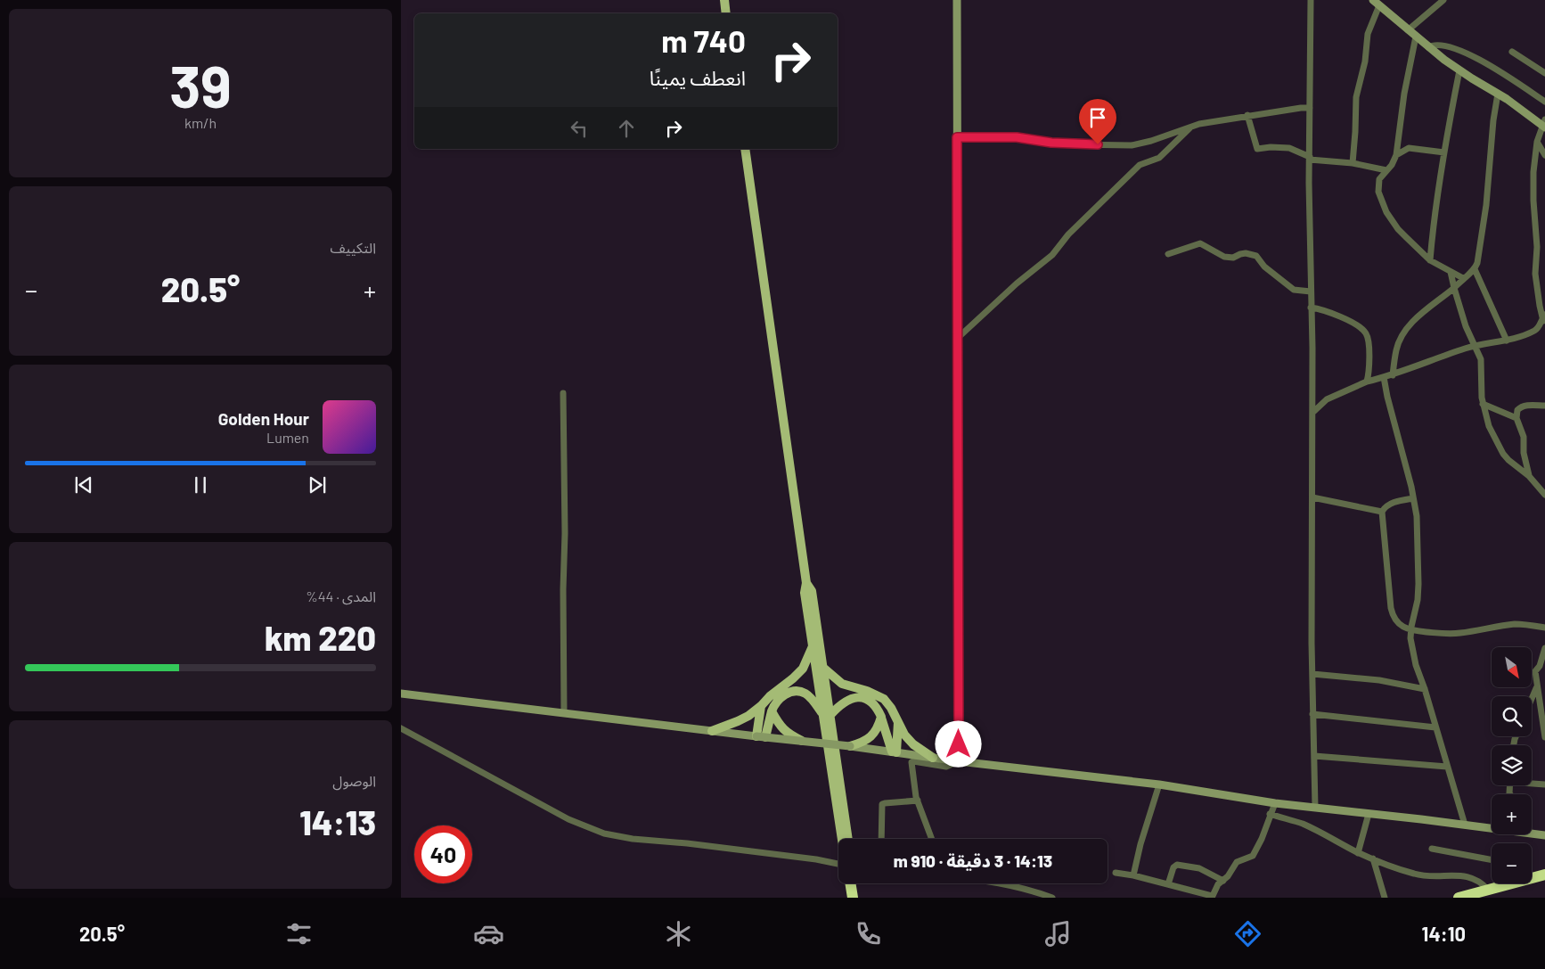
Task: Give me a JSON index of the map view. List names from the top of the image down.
{
  "north": "bottom right",
  "page": {
    "tile": [
      ["39", "km/h"],
      "التكييف",
      ["المدى · 44%", "220 km"],
      ["الوصول", "14:13"]
    ],
    "turn": ["740 m", "انعطف يمينًا"],
    "heat": ["−", "20.5°", "+"],
    "song": ["Golden Hour", "Lumen"],
    "map_buttons": ["+", "−"],
    "limit": "40",
    "trip": "14:13 · 3 دقيقة · 910 m",
    "tabs": ["14:10", "20.5°"]
  }
}
